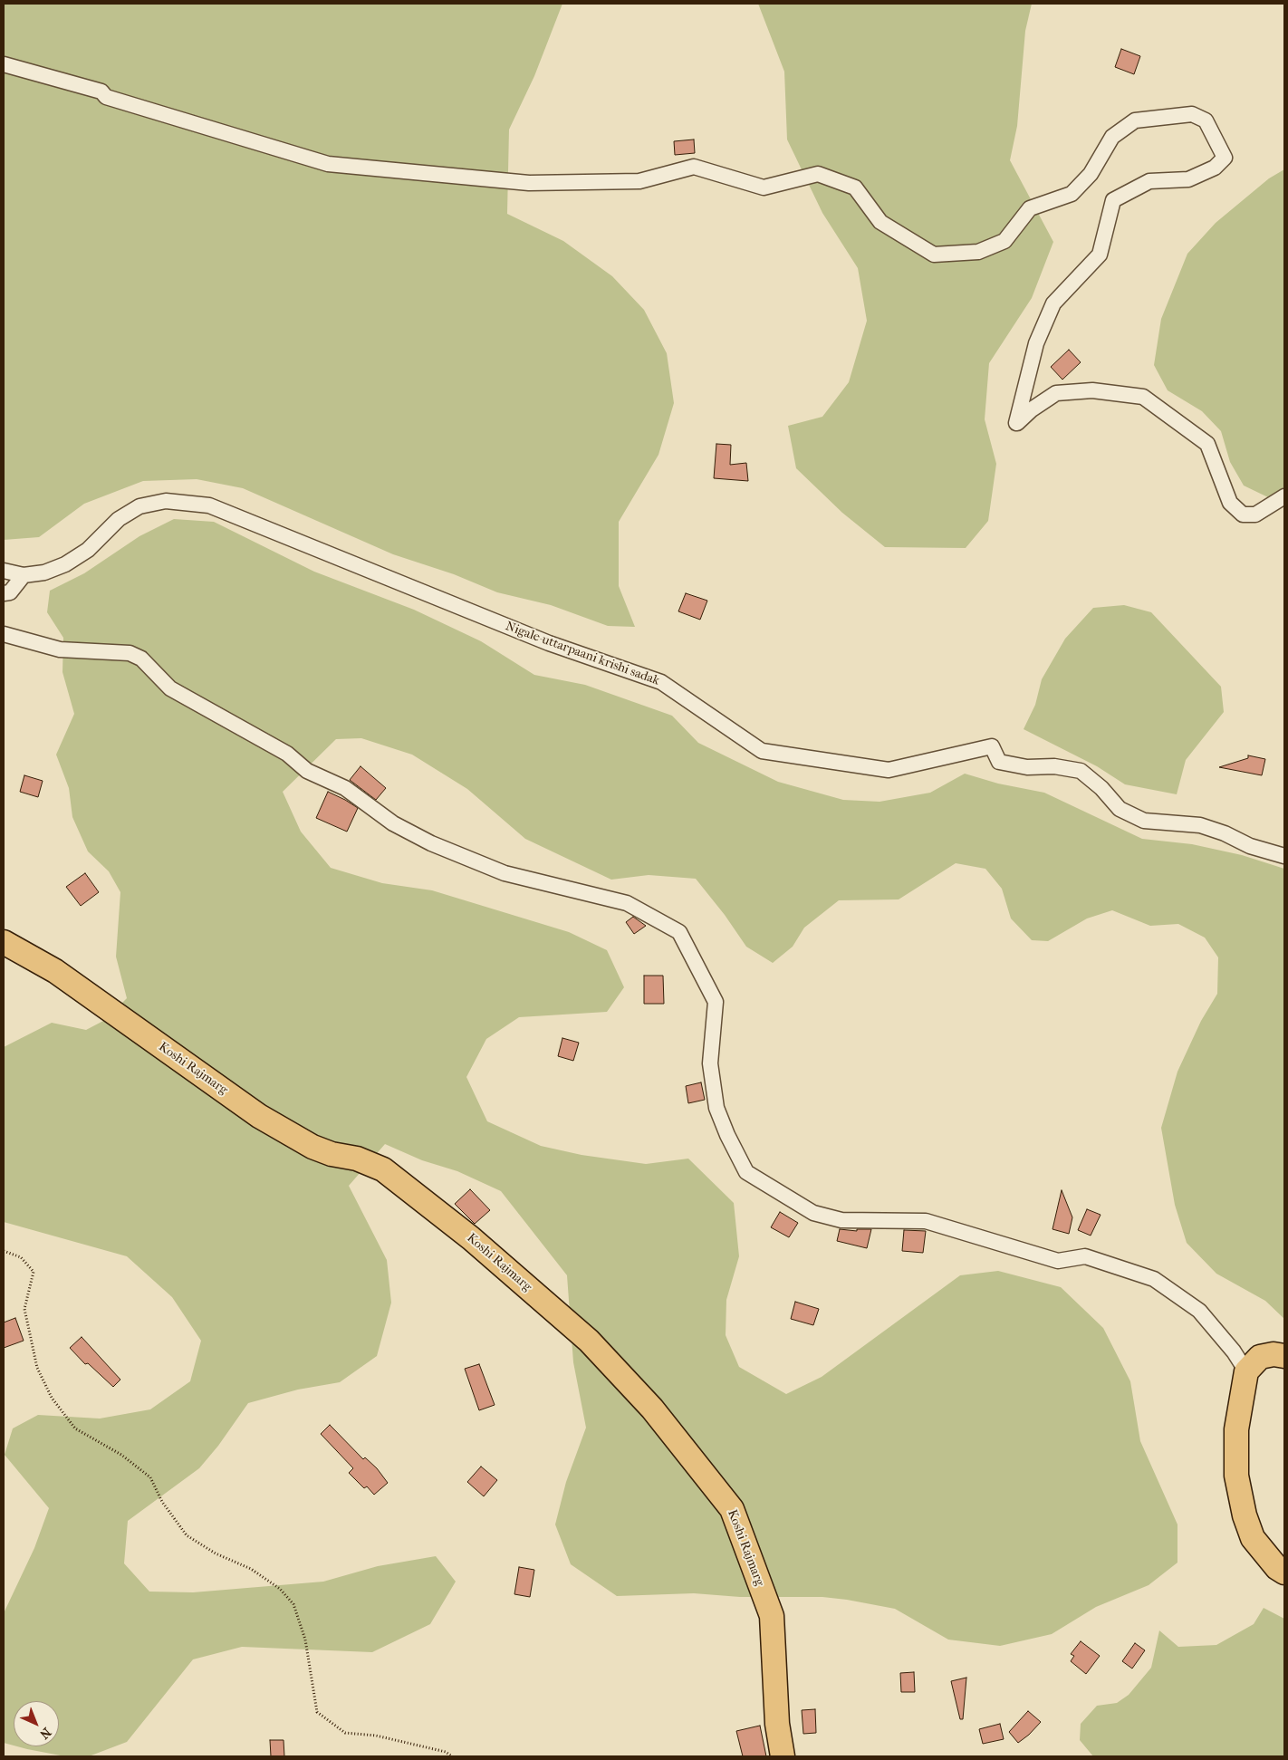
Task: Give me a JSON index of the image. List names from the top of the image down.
{
  "streets": {
    "main road": ["Koshi Rajmarg"],
    "street": ["Nigale-uttarpaani krishi sadak"]
  },
  "north": "bottom right"
}
